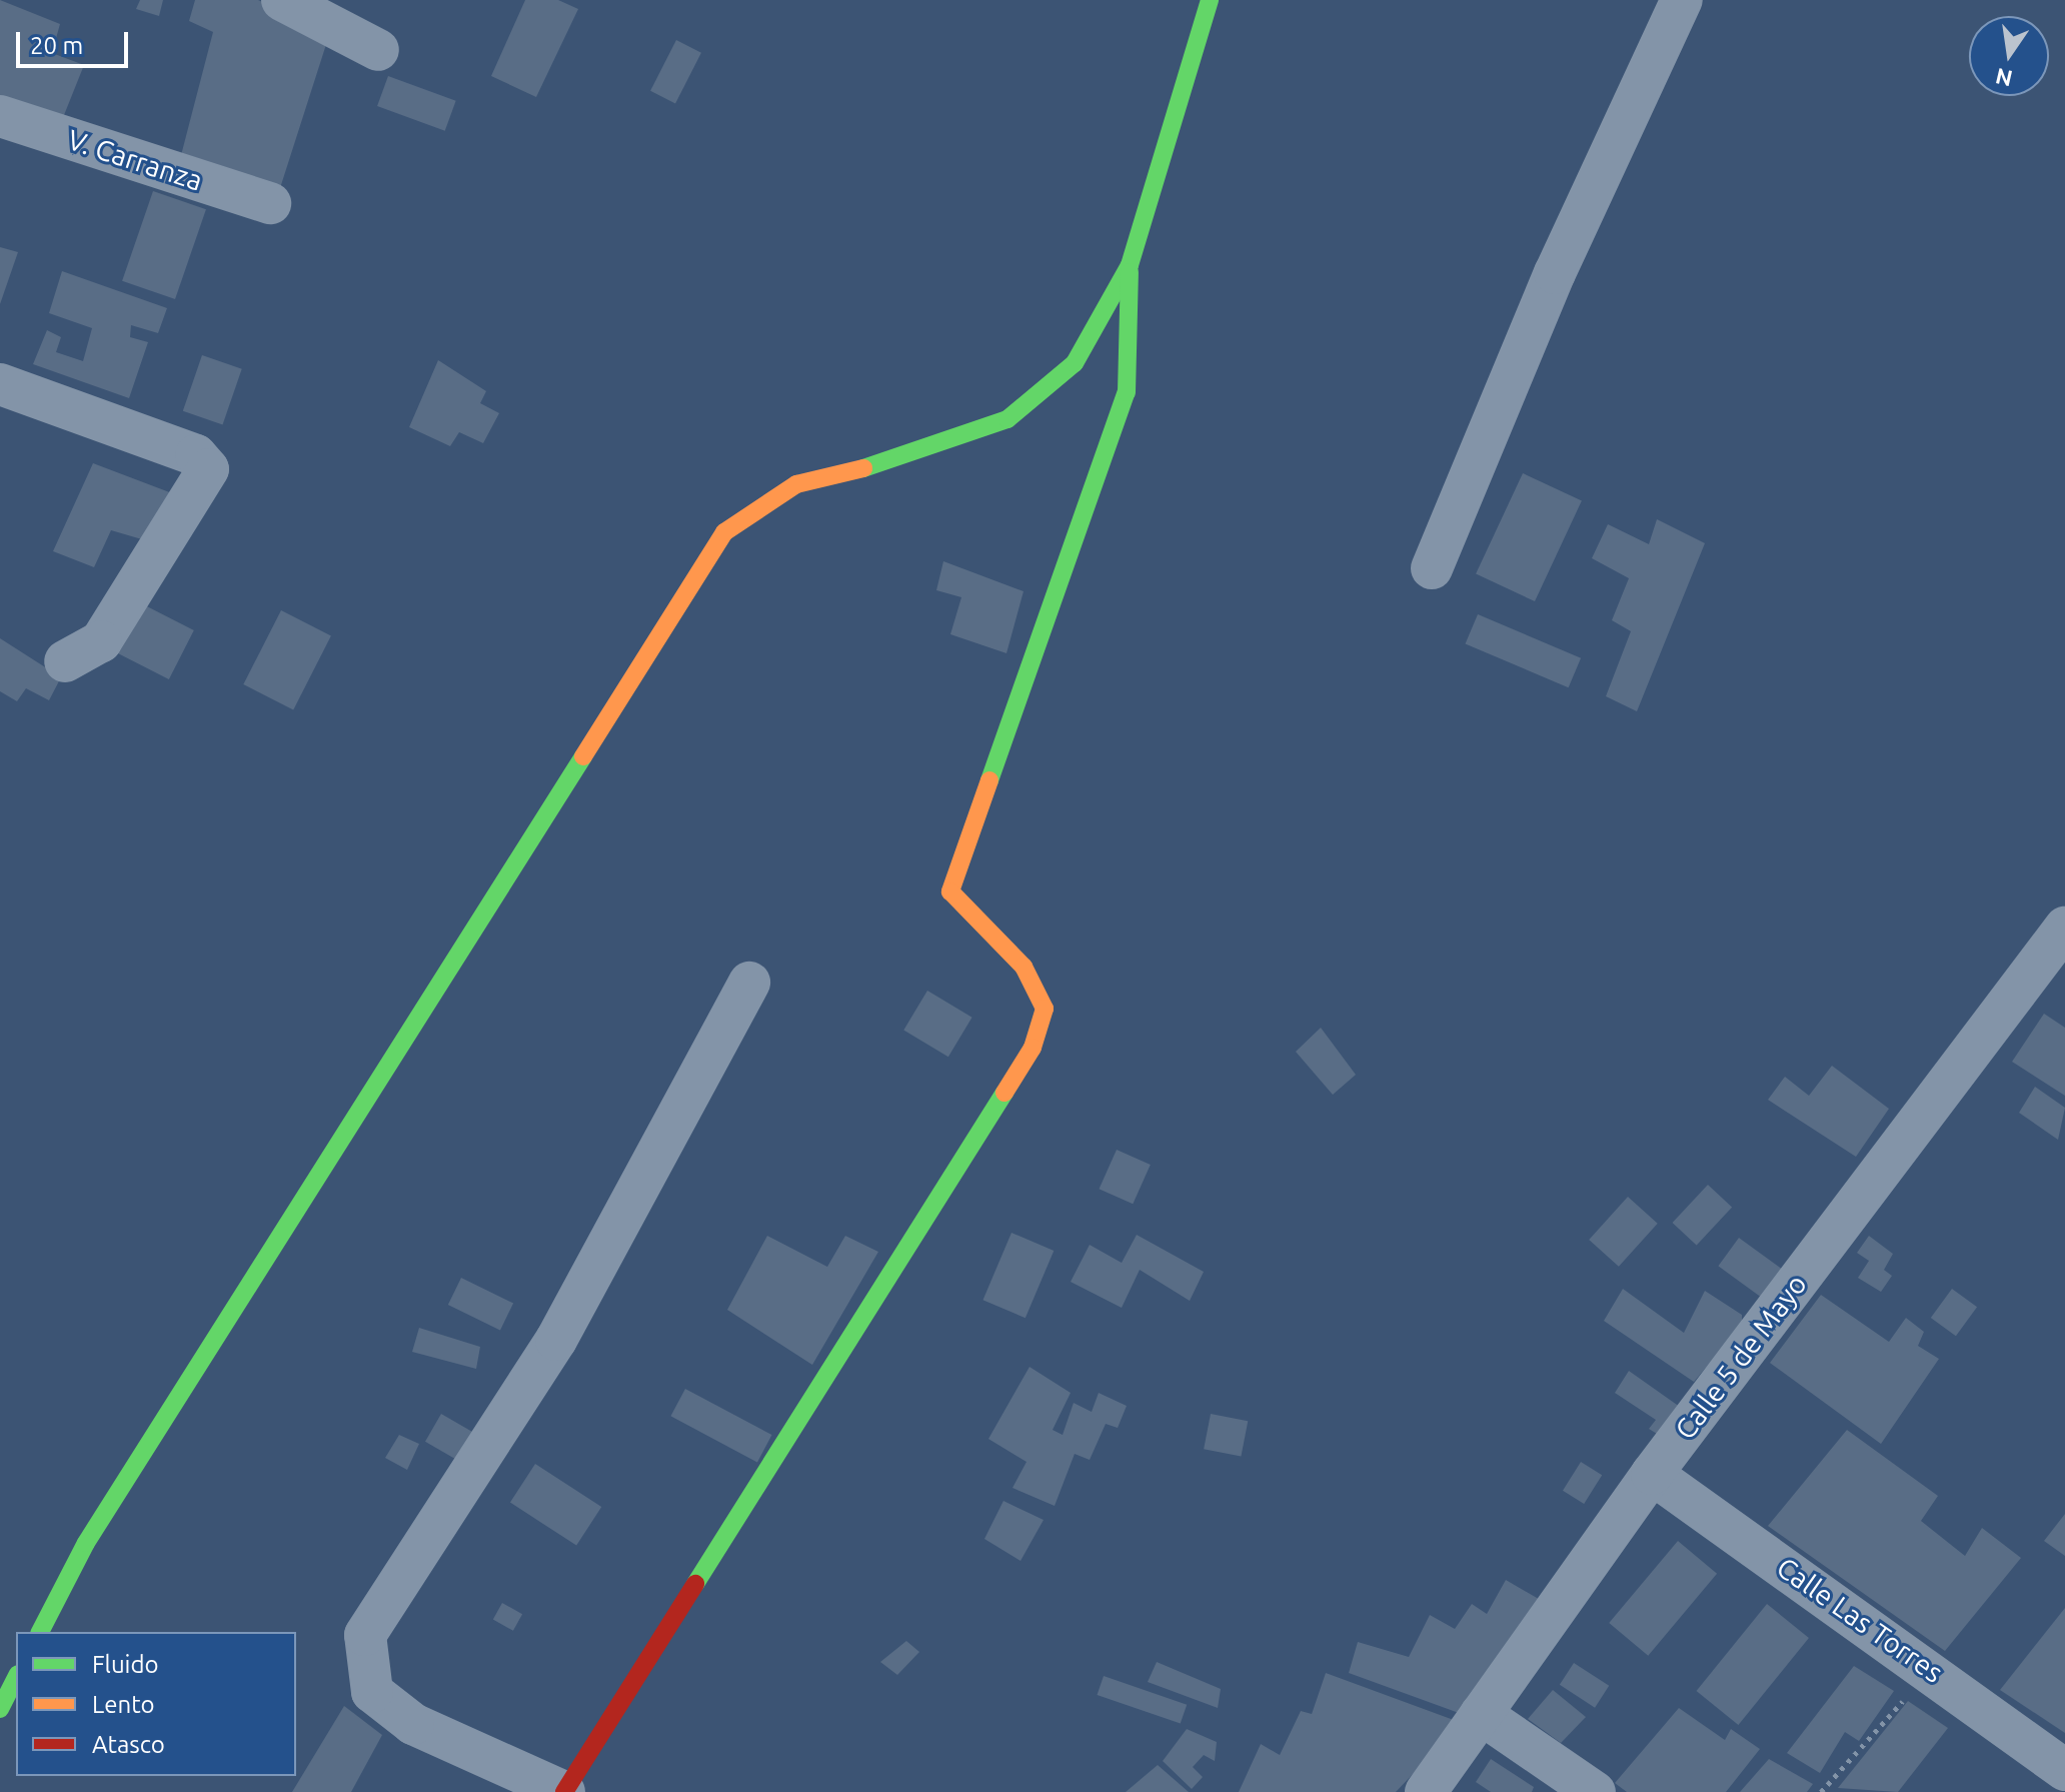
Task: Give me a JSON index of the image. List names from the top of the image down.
{
  "streets": {
    "street": ["V. Carranza", "Calle 5 de Mayo", "Calle Las Torres"]
  },
  "crossings": [
    ["Calle 5 de Mayo", "Calle Las Torres"]
  ],
  "legend": ["Fluido", "Lento", "Atasco"],
  "scale_bar": "20 m",
  "north": "bottom"
}
